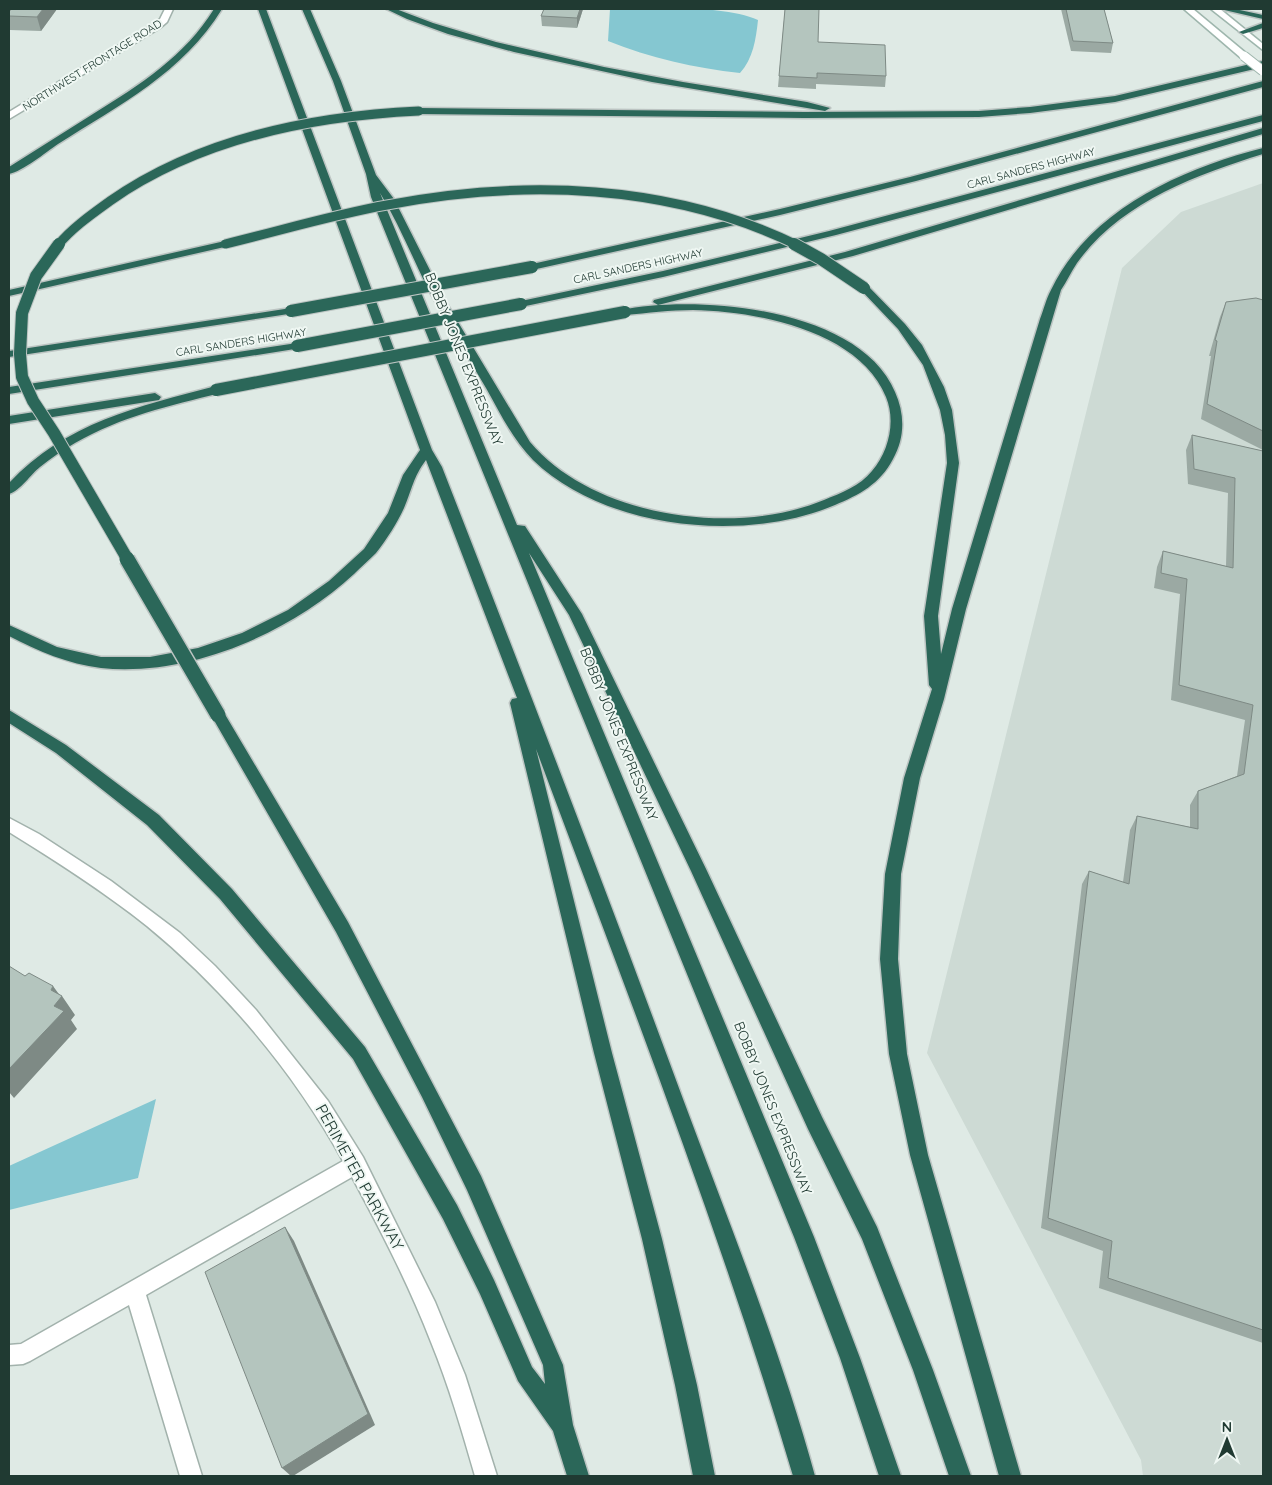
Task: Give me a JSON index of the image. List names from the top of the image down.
{
  "streets": {
    "highway": ["CARL SANDERS HIGHWAY", "BOBBY JONES EXPRESSWAY"],
    "street": ["NORTHWEST FRONTAGE ROAD", "PERIMETER PARKWAY"]
  },
  "north": "top"
}
